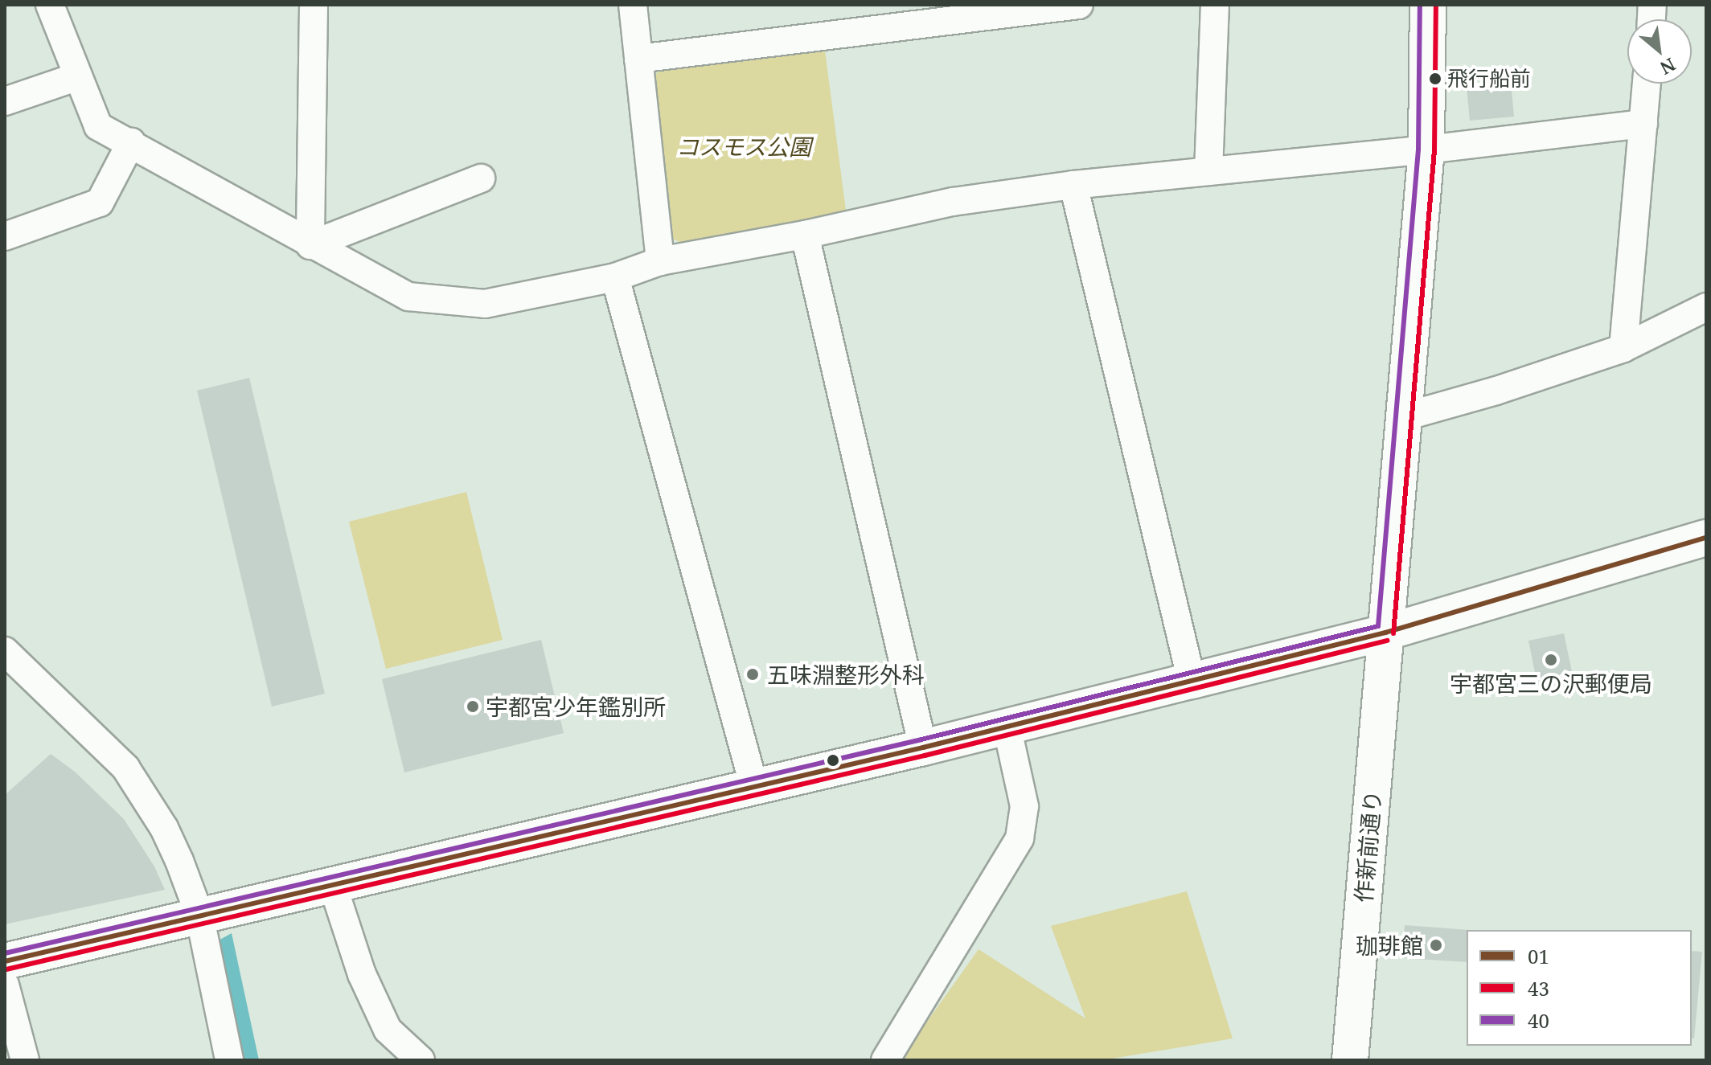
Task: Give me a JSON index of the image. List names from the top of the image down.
{
  "streets": {
    "street": ["作新前通り"]
  },
  "parks": ["コスモス公園"],
  "places": [
    "飛行船前",
    "宇都宮三の沢郵便局",
    "五味淵整形外科",
    "宇都宮少年鑑別所",
    "珈琲館"
  ],
  "lines": ["transit line 43", "transit line 40", "transit line 01"],
  "legend": ["01", "43", "40"],
  "north": "bottom right"
}
